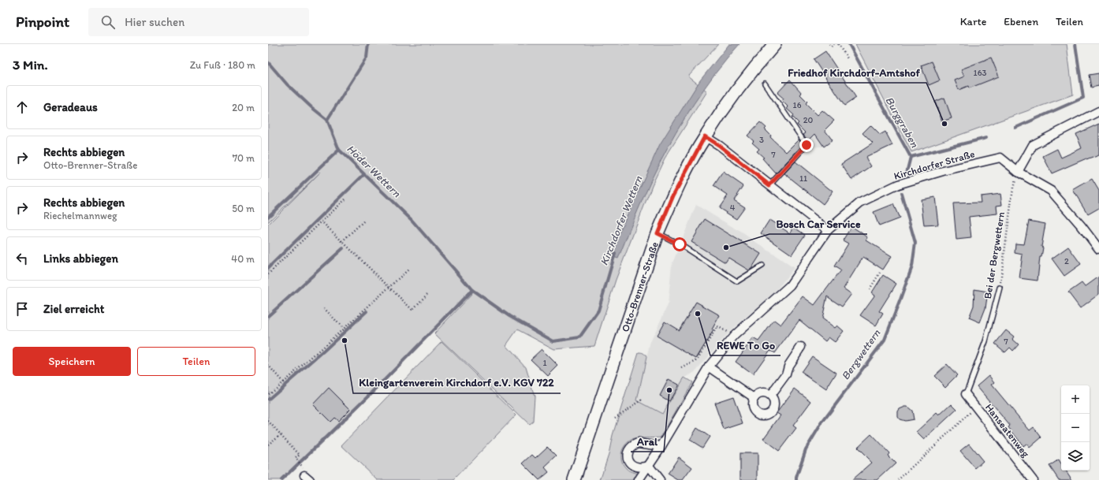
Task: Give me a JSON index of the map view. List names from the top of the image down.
{
  "streets": {
    "main road": ["Otto-Brenner-Straße"],
    "street": ["Kirchdorfer Straße", "Hanseatenweg"],
    "lane": ["Bei der Bergwettern"]
  },
  "crossings": [
    ["Kirchdorfer Straße", "Bei der Bergwettern"],
    ["Bei der Bergwettern", "Hanseatenweg"]
  ],
  "water": [
    "Burggraben",
    "Höder Wettern",
    "Kirchdorfer Wettern",
    "Bergwettern"
  ],
  "places": [
    "Friedhof Kirchdorf-Amtshof",
    "Bosch Car Service",
    "REWE To Go",
    "Kleingartenverein Kirchdorf e.V. KGV 722",
    "Aral"
  ],
  "house_numbers": [
    "163",
    "16",
    "20",
    "3",
    "7",
    "11",
    "4",
    "2",
    "7",
    "1"
  ],
  "page": {
    "header": "Pinpoint",
    "search": "Hier suchen",
    "nav": ["Karte", "Ebenen", "Teilen"],
    "heading": ["3 Min.", "Zu Fuß · 180 m"],
    "list": [
      ["Geradeaus", "20 m"],
      ["Rechts abbiegen", "Otto-Brenner-Straße", "70 m"],
      ["Rechts abbiegen", "Riechelmannweg", "50 m"],
      ["Links abbiegen", "40 m"],
      "Ziel erreicht"
    ],
    "buttons": ["Speichern", "Teilen"],
    "map_buttons": ["+", "−"]
  }
}
